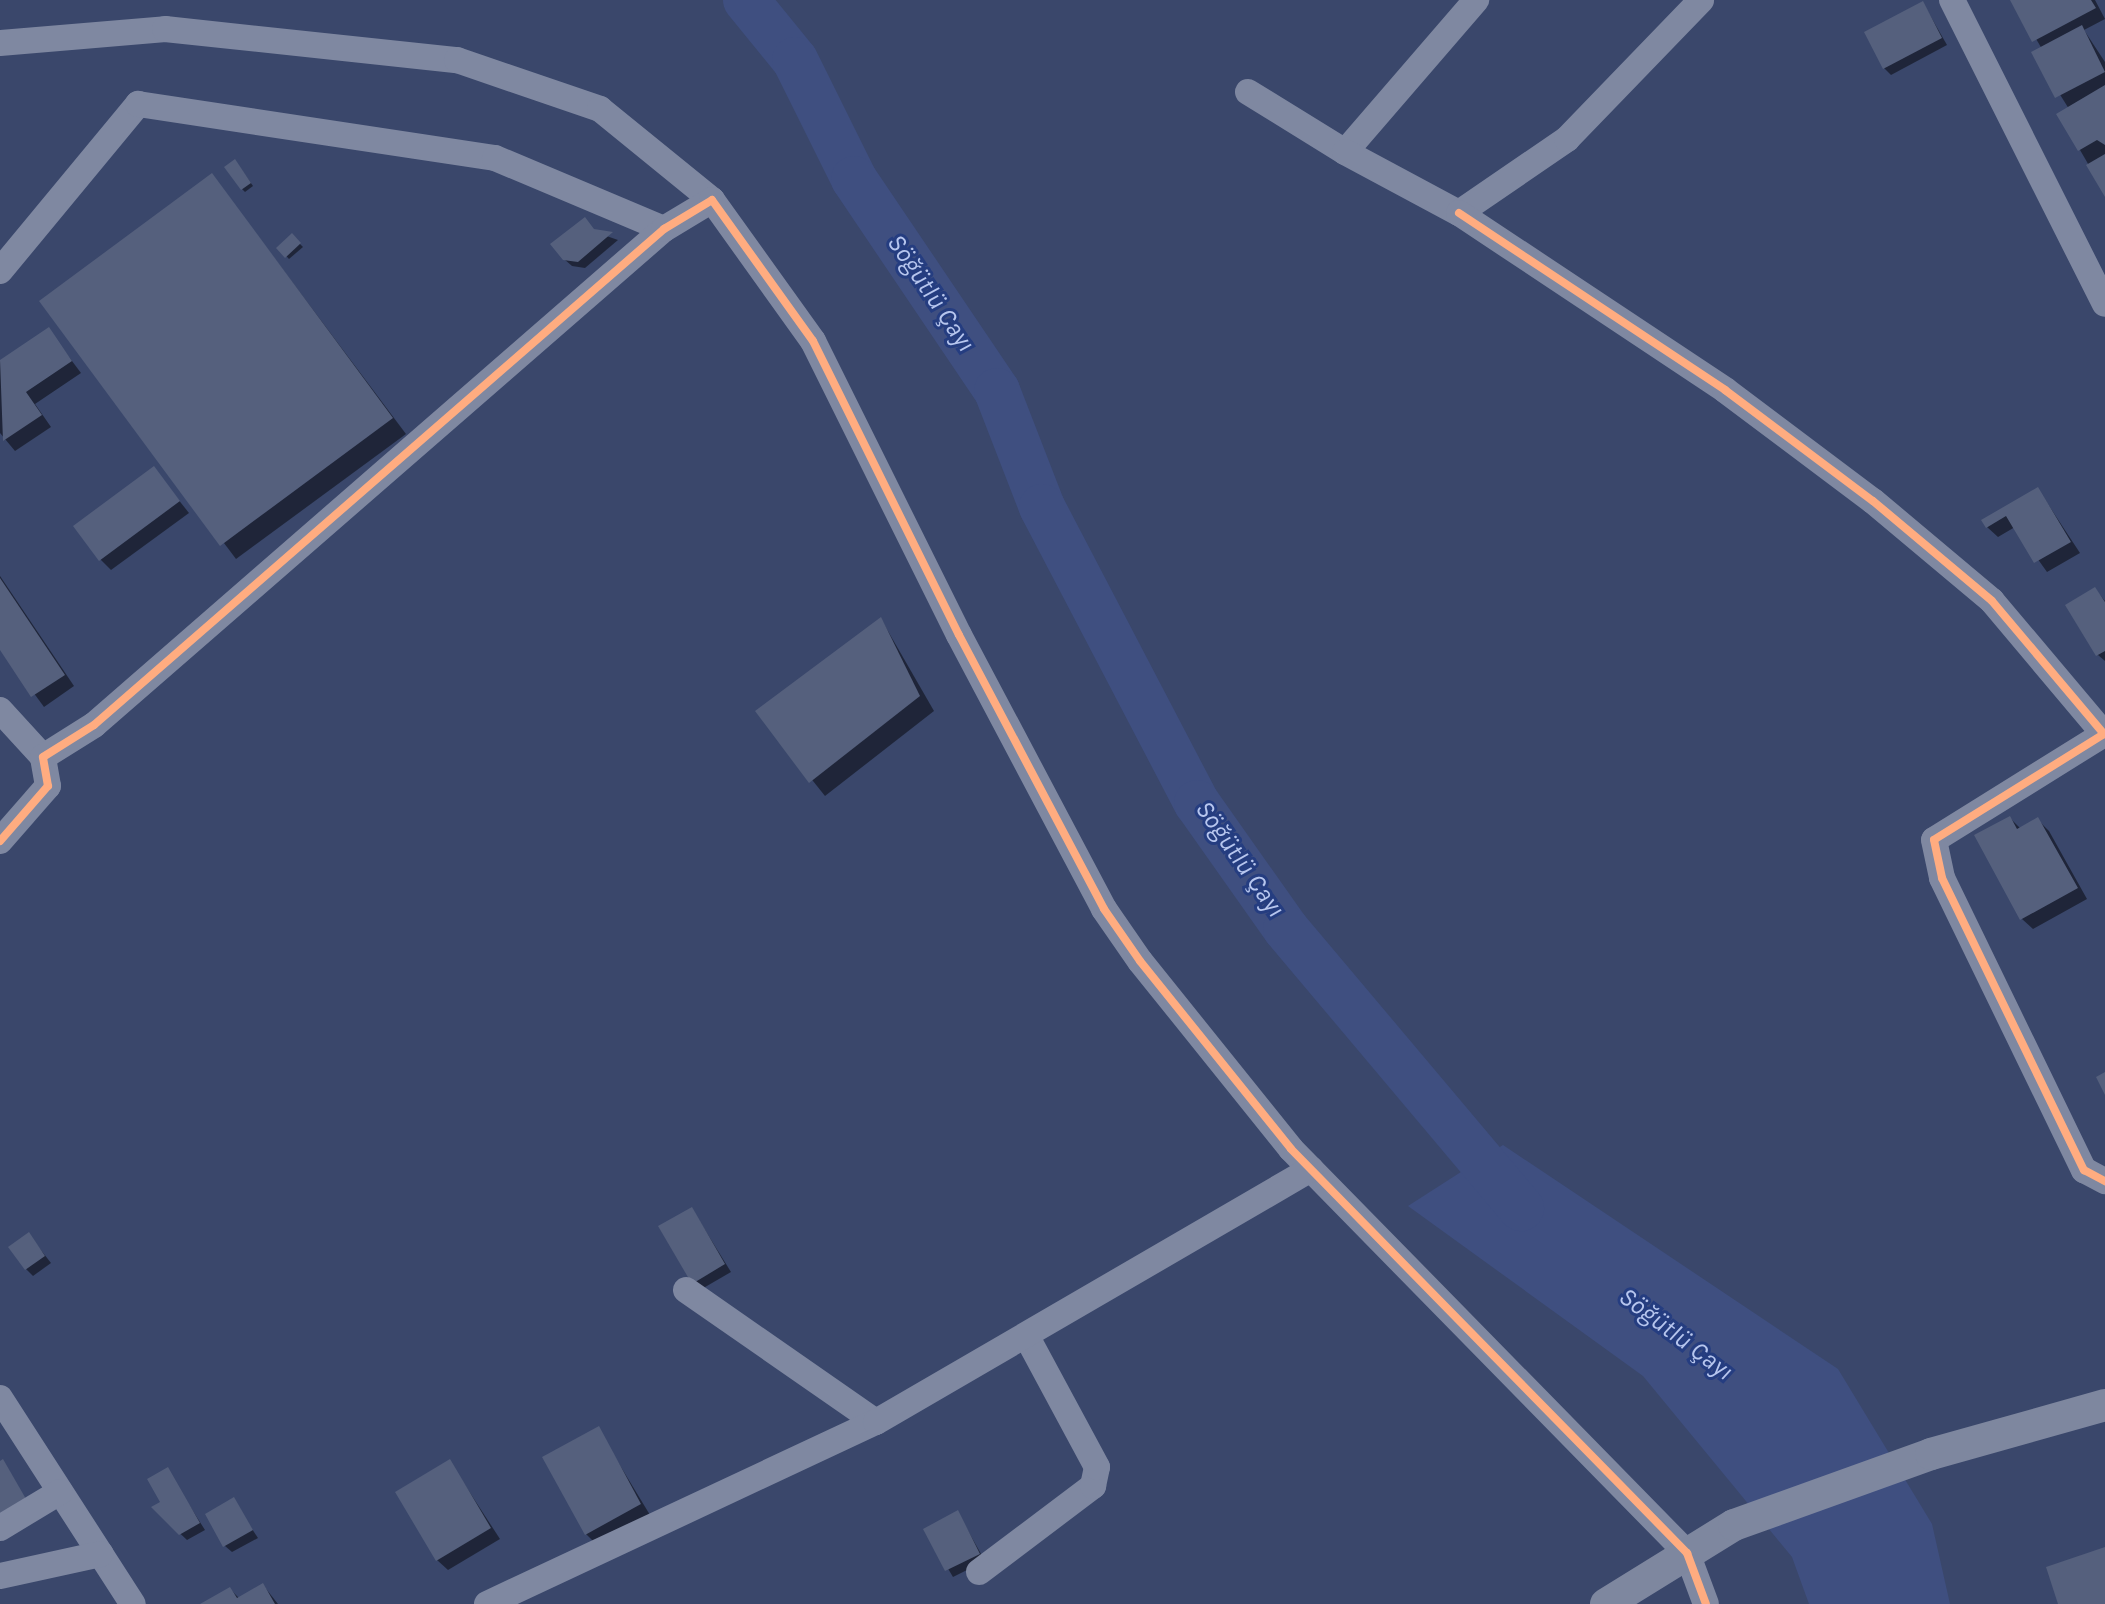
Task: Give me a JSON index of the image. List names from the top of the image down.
{
  "water": ["Söğütlü Çayı"]
}
